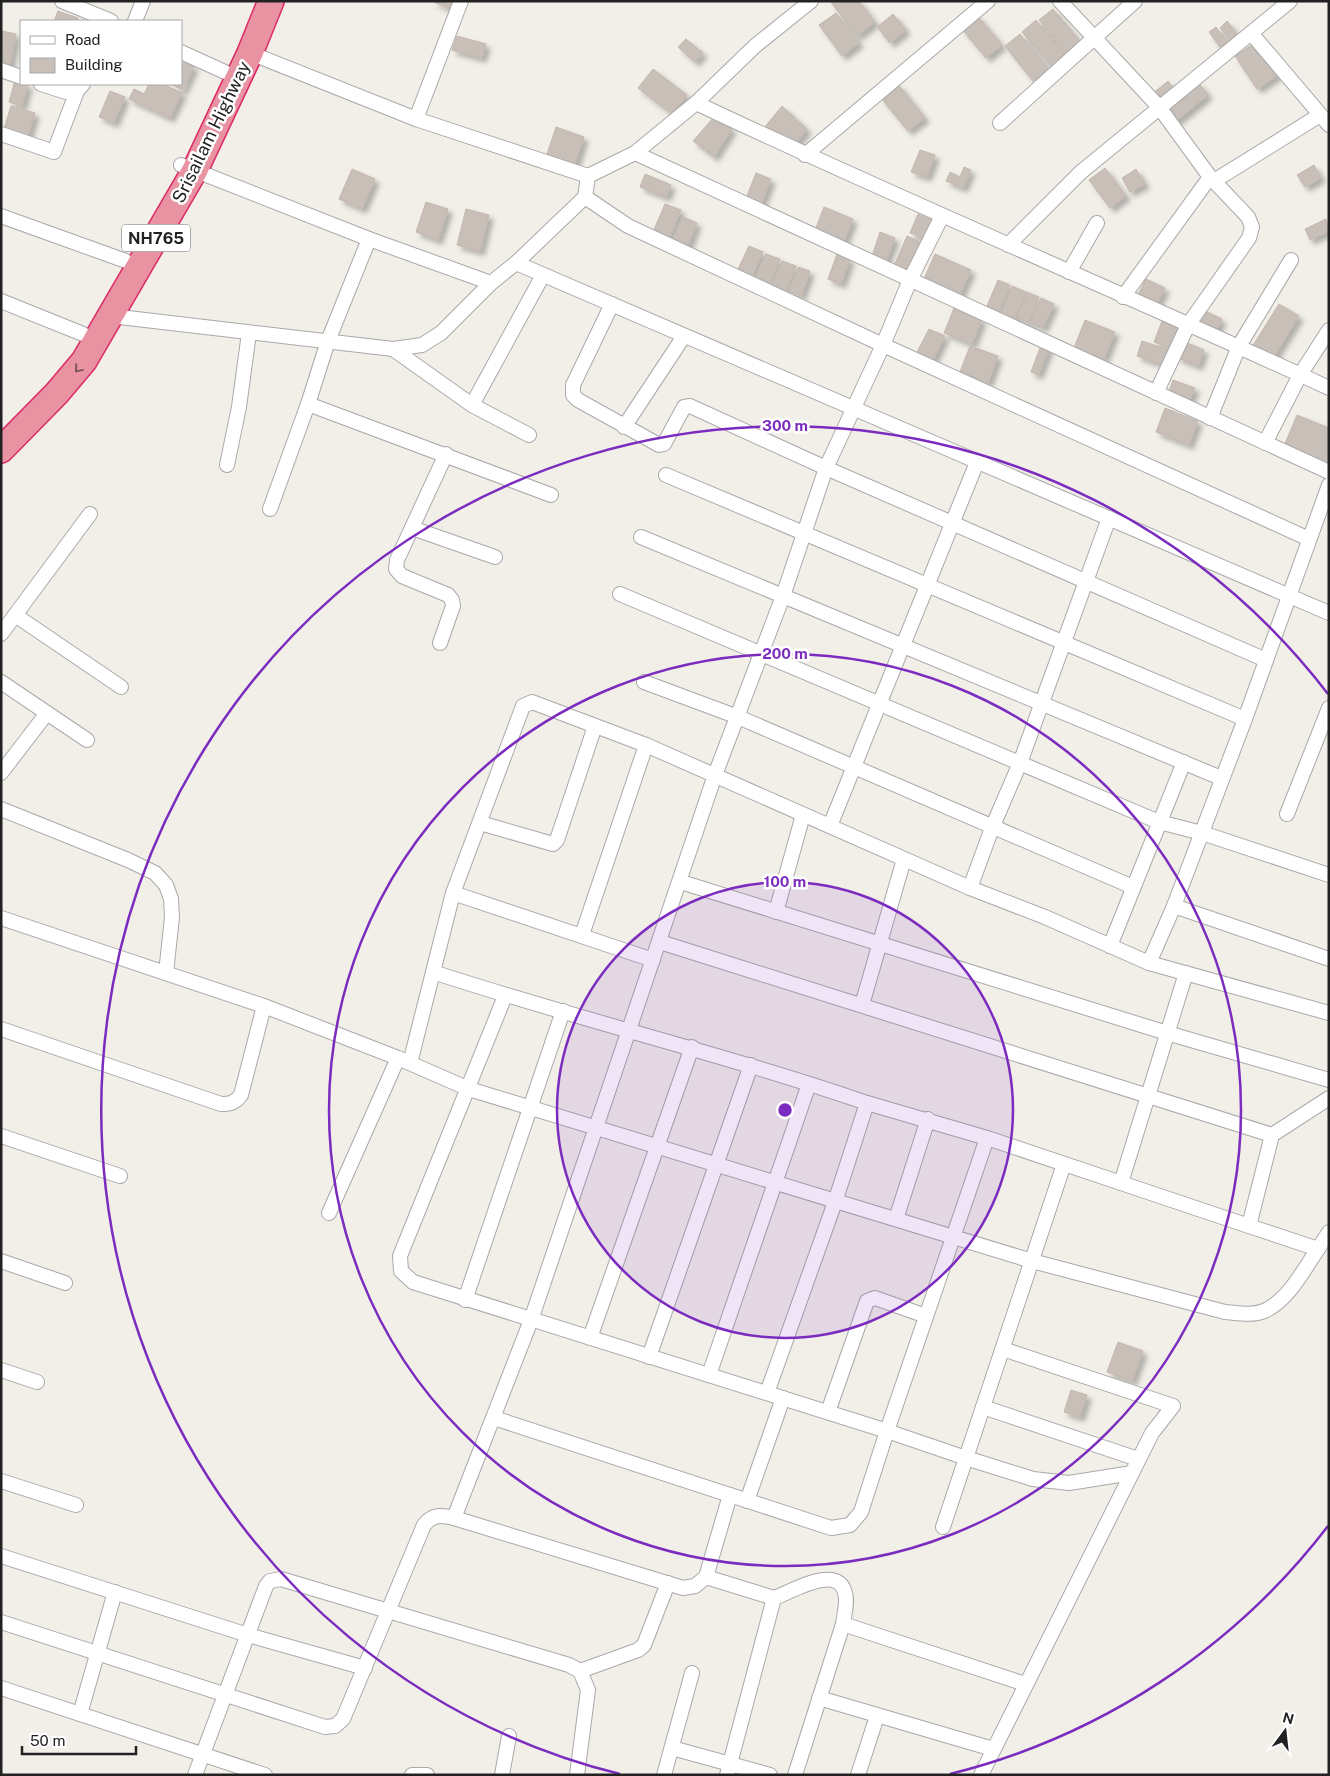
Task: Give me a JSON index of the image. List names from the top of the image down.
{
  "streets": {
    "highway": ["Srisailam Highway", "NH765"]
  },
  "legend": ["Road", "Building"],
  "scale_bar": "50 m",
  "north": "top",
  "rings": ["300 m", "200 m", "100 m"]
}
